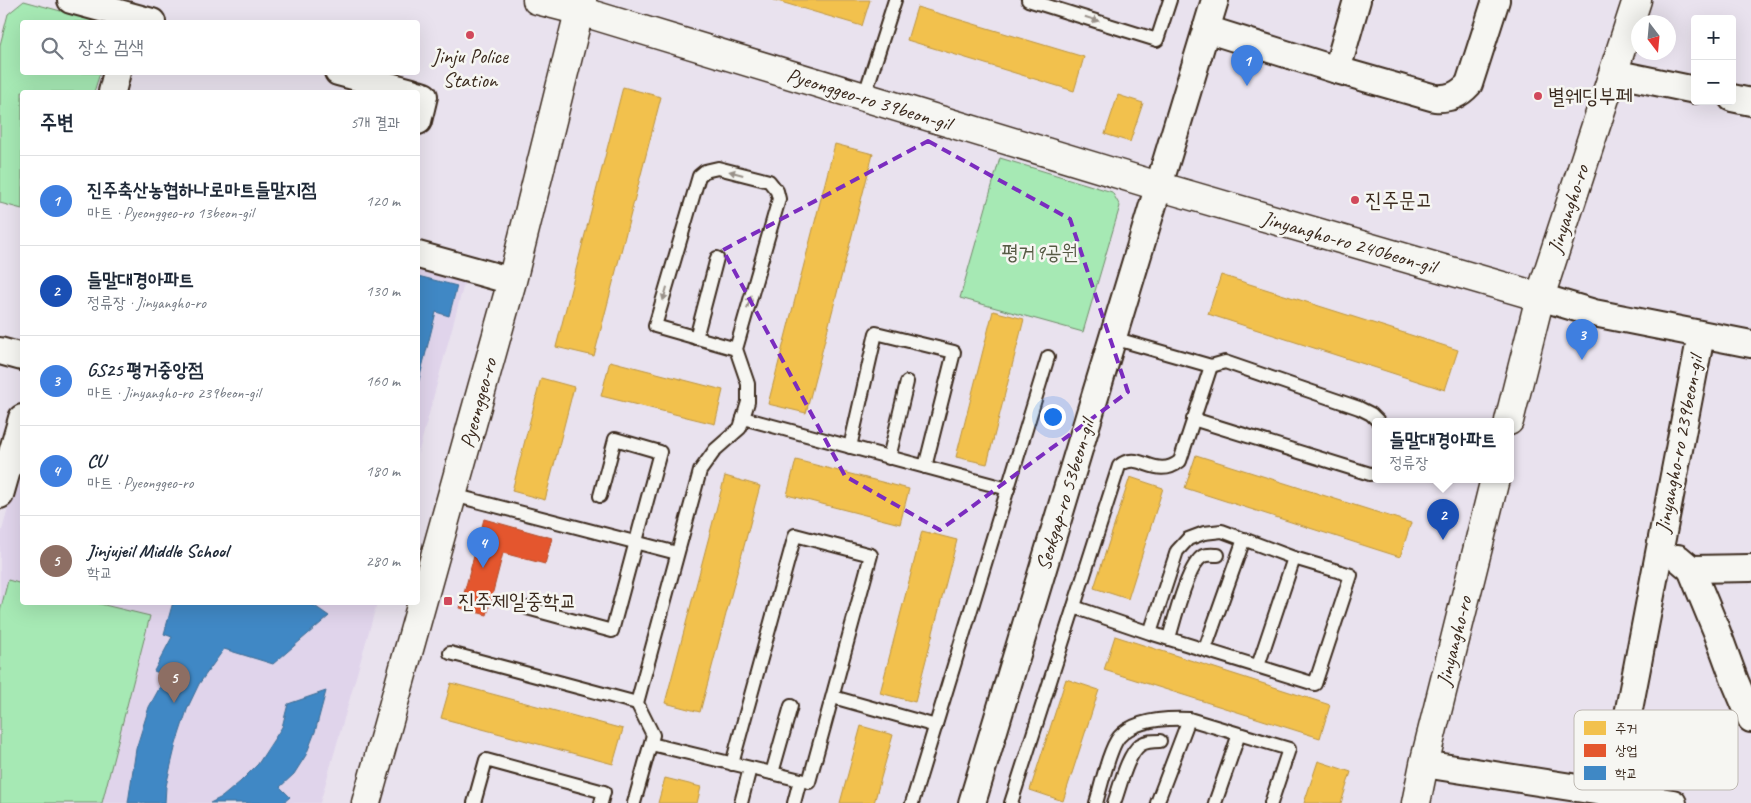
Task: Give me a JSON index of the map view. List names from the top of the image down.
{
  "streets": {
    "street": [
      "Pyeonggeo-ro 39beon-gil",
      "Jinyangho-ro",
      "Jinyangho-ro 240beon-gil",
      "Pyeonggeo-ro",
      "Jinyangho-ro 239beon-gil",
      "Seokgap-ro 53beon-gil"
    ]
  },
  "crossings": [
    ["Pyeonggeo-ro 39beon-gil", "Jinyangho-ro 240beon-gil"],
    ["Pyeonggeo-ro 39beon-gil", "Pyeonggeo-ro"],
    ["Pyeonggeo-ro 39beon-gil", "Seokgap-ro 53beon-gil"],
    ["Jinyangho-ro", "Jinyangho-ro 240beon-gil"],
    ["Jinyangho-ro", "Jinyangho-ro 239beon-gil"],
    ["Jinyangho-ro 240beon-gil", "Jinyangho-ro 239beon-gil"],
    ["Jinyangho-ro 240beon-gil", "Seokgap-ro 53beon-gil"]
  ],
  "parks": ["평거9공원"],
  "places": {
    "other": ["Jinju Police Station", "별웨딩부페", "진주문고"],
    "transit": ["진주제일중학교"]
  },
  "legend": ["주거", "상업", "학교"],
  "north": "bottom",
  "page": {
    "map_buttons": ["+", "−"],
    "search": "장소 검색",
    "pins": [
      "1",
      "3",
      "2",
      "4",
      "5"
    ],
    "heading": ["주변", "5개 결과"],
    "list": [
      {
        "mark": "1",
        "name": "진주축산농협하나로마트들말지점",
        "note": "마트 · Pyeonggeo-ro 13beon-gil",
        "value": "120 m"
      },
      {
        "mark": "2",
        "name": "들말대경아파트",
        "note": "정류장 · Jinyangho-ro",
        "value": "130 m"
      },
      {
        "mark": "3",
        "name": "GS25 평거중앙점",
        "note": "마트 · Jinyangho-ro 239beon-gil",
        "value": "160 m"
      },
      {
        "mark": "4",
        "name": "CU",
        "note": "마트 · Pyeonggeo-ro",
        "value": "180 m"
      },
      {
        "mark": "5",
        "name": "Jinjujeil Middle School",
        "note": "학교",
        "value": "280 m"
      }
    ],
    "popup": ["들말대경아파트", "정류장"]
  }
}
